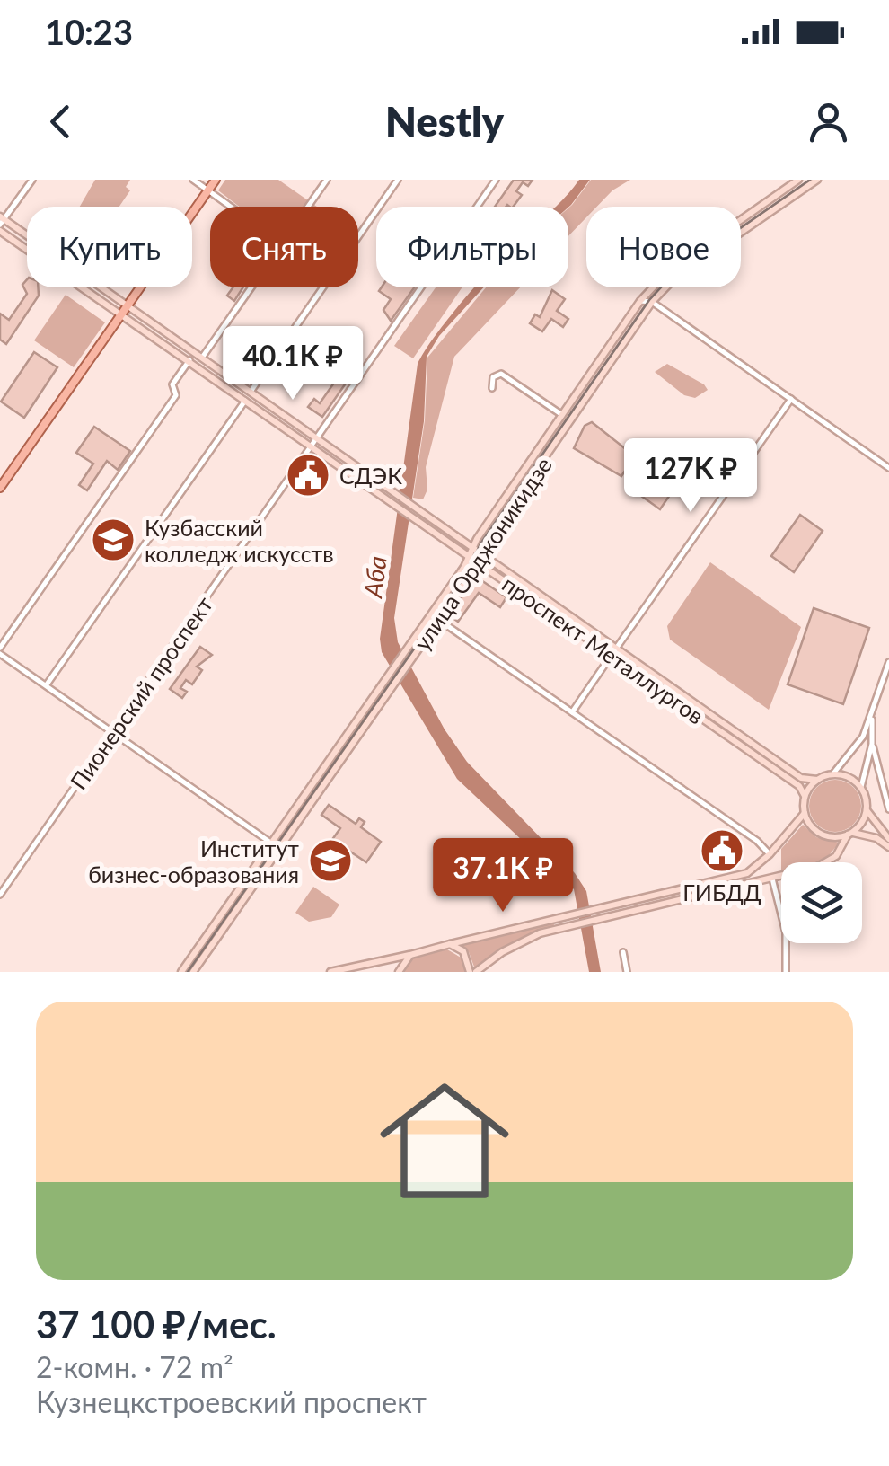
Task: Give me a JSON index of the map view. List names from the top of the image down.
{
  "streets": {
    "main road": ["улица Орджоникидзе", "проспект Металлургов"],
    "street": ["Пионерский проспект"]
  },
  "crossings": [
    ["улица Орджоникидзе", "проспект Металлургов"],
    ["проспект Металлургов", "Пионерский проспект"]
  ],
  "water": ["Аба"],
  "places": {
    "public building": ["СДЭК", "ГИБДД"],
    "school or university": ["Кузбасский колледж искусств", "Институт бизнес-образования"]
  },
  "page": {
    "status": "10:23",
    "header": "Nestly",
    "chip": [
      "Купить",
      "Снять",
      "Фильтры",
      "Новое"
    ],
    "price": ["40.1K ₽", "127K ₽", "37.1K ₽"],
    "list": [
      {
        "name": "37 100 ₽/мес.",
        "note": "2-комн. · 72 m² · Кузнецкстроевский проспект"
      }
    ]
  }
}
